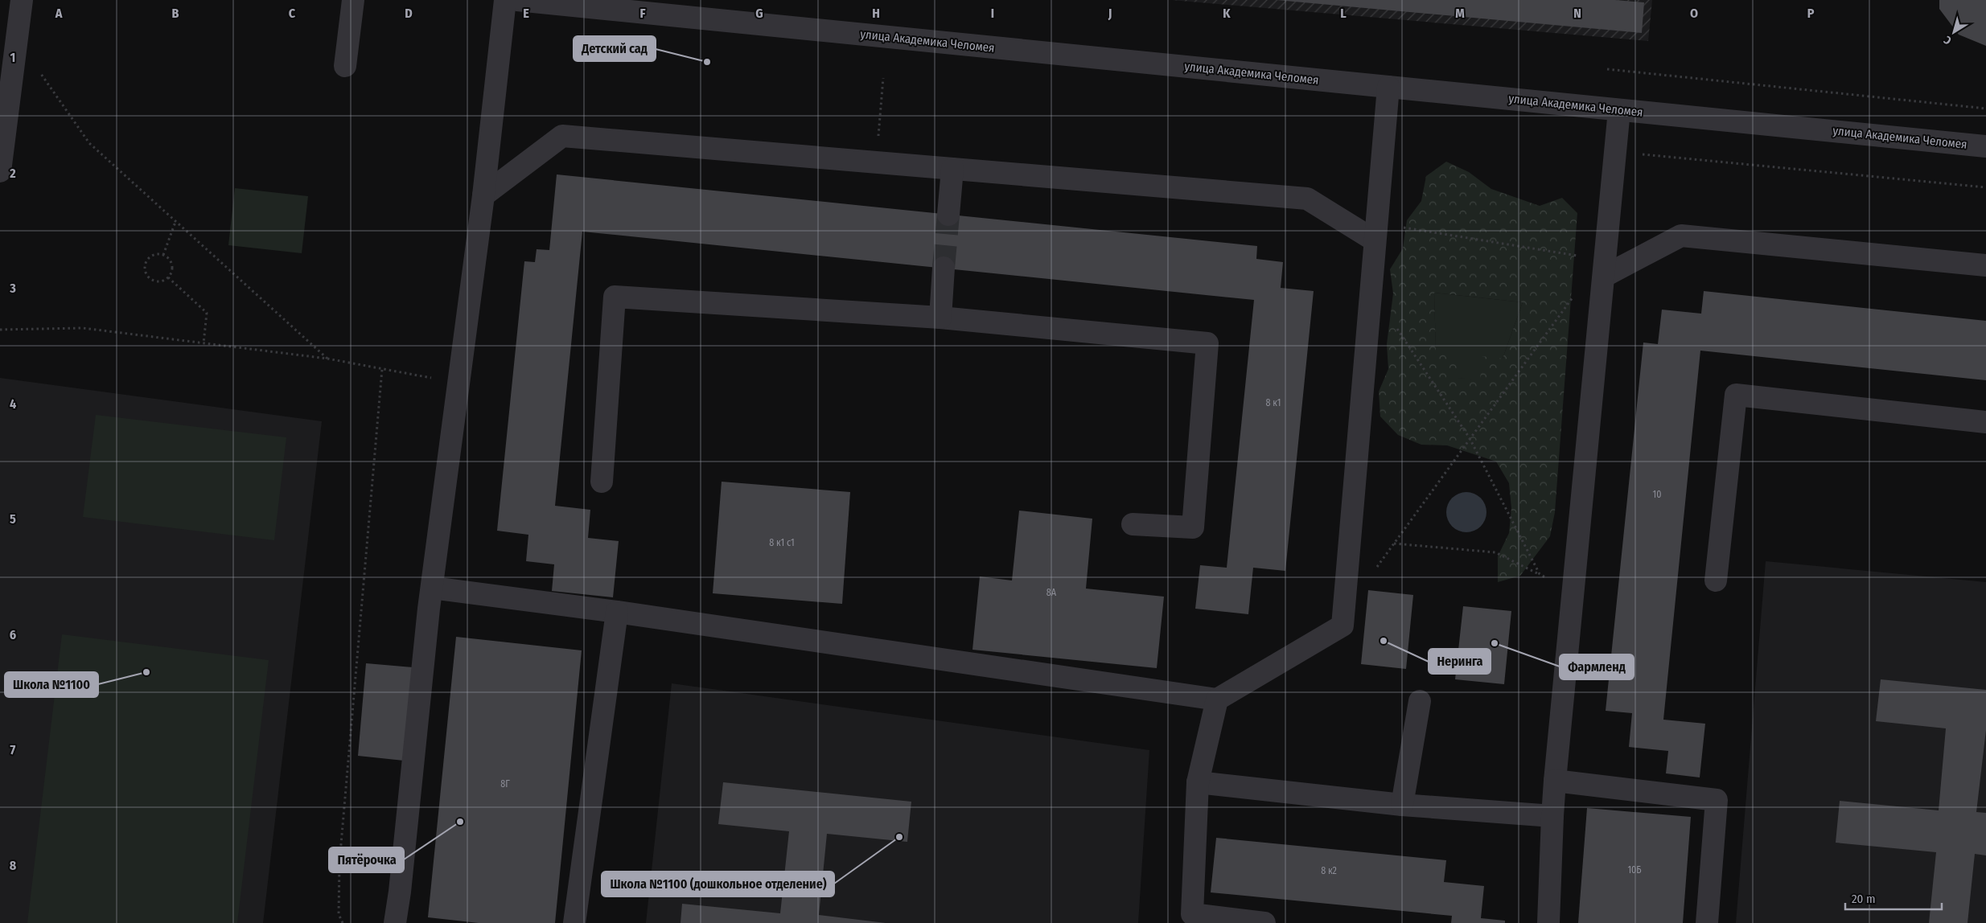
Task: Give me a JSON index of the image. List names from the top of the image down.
{
  "streets": {
    "street": ["улица Академика Челомея"]
  },
  "places": [
    "Детский сад",
    "Неринга",
    "Фармленд",
    "Школа №1100",
    "Пятёрочка",
    "Школа №1100 (дошкольное отделение)"
  ],
  "house_numbers": [
    "8 к1",
    "10",
    "8 к1 с1",
    "8А",
    "8Г",
    "10Б",
    "8 к2"
  ],
  "scale_bar": "20 m",
  "north": "bottom left",
  "grid": {
    "columns": [
      "A",
      "B",
      "C",
      "D",
      "E",
      "F",
      "G",
      "H",
      "I",
      "J",
      "K",
      "L",
      "M",
      "N",
      "O",
      "P"
    ],
    "rows": [
      "1",
      "2",
      "3",
      "4",
      "5",
      "6",
      "7",
      "8"
    ]
  }
}
